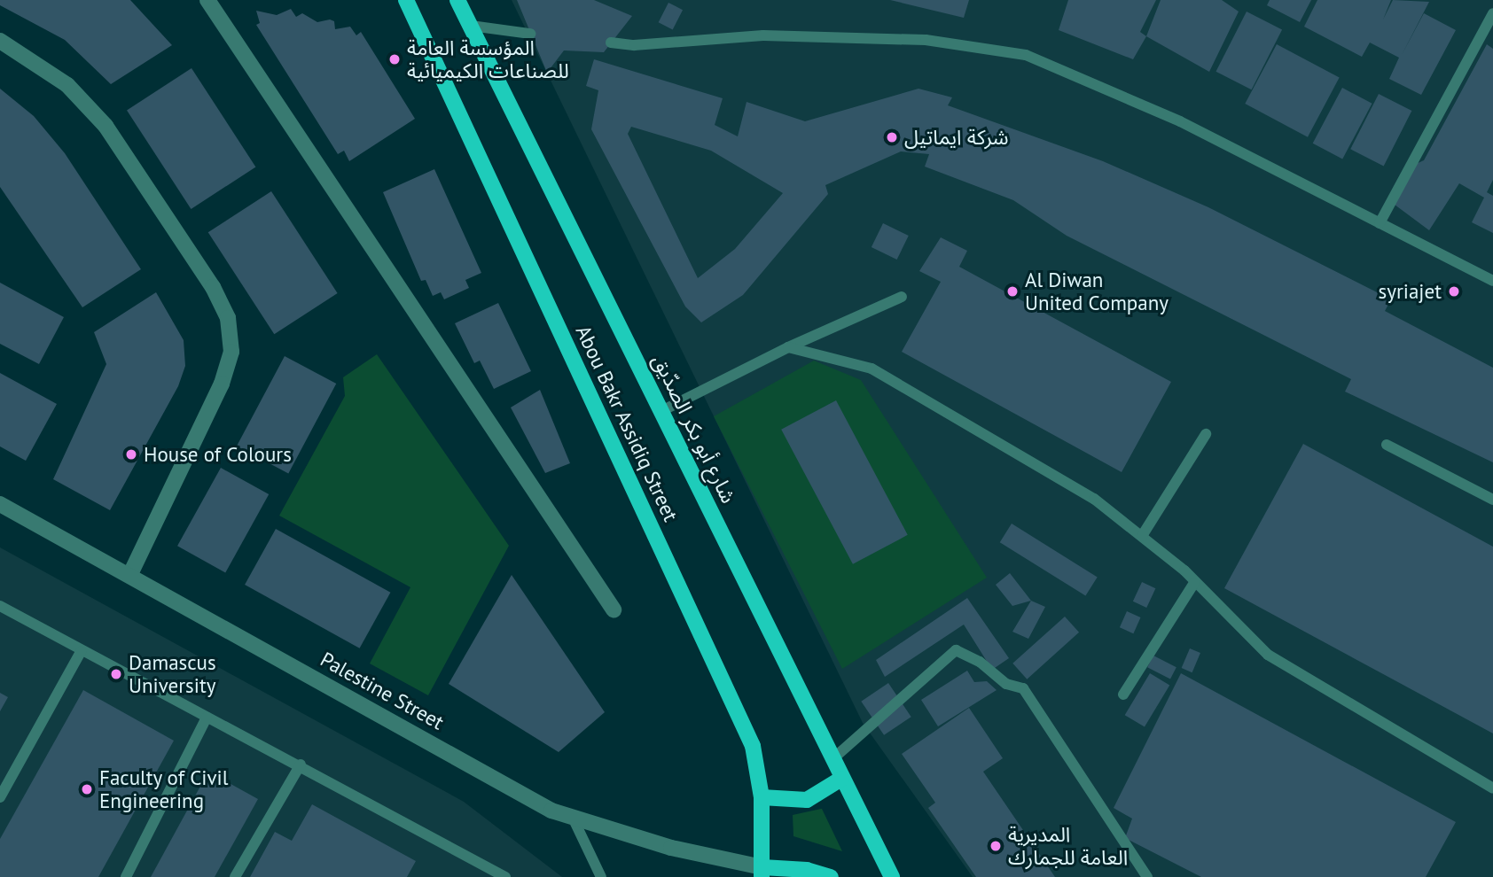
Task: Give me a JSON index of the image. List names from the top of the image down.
{
  "streets": {
    "main road": ["Abou Bakr Assidiq Street", "شارع أبو بكر الصدّيق"],
    "street": ["Palestine Street"]
  },
  "crossings": [
    ["Abou Bakr Assidiq Street", "Palestine Street"]
  ],
  "places": [
    "المؤسسة العامة للصناعات الكيميائية",
    "شركة ايماتيل",
    "Al Diwan United Company",
    "syriajet",
    "House of Colours",
    "Damascus University",
    "Faculty of Civil Engineering",
    "المديرية العامة للجمارك"
  ]
}
